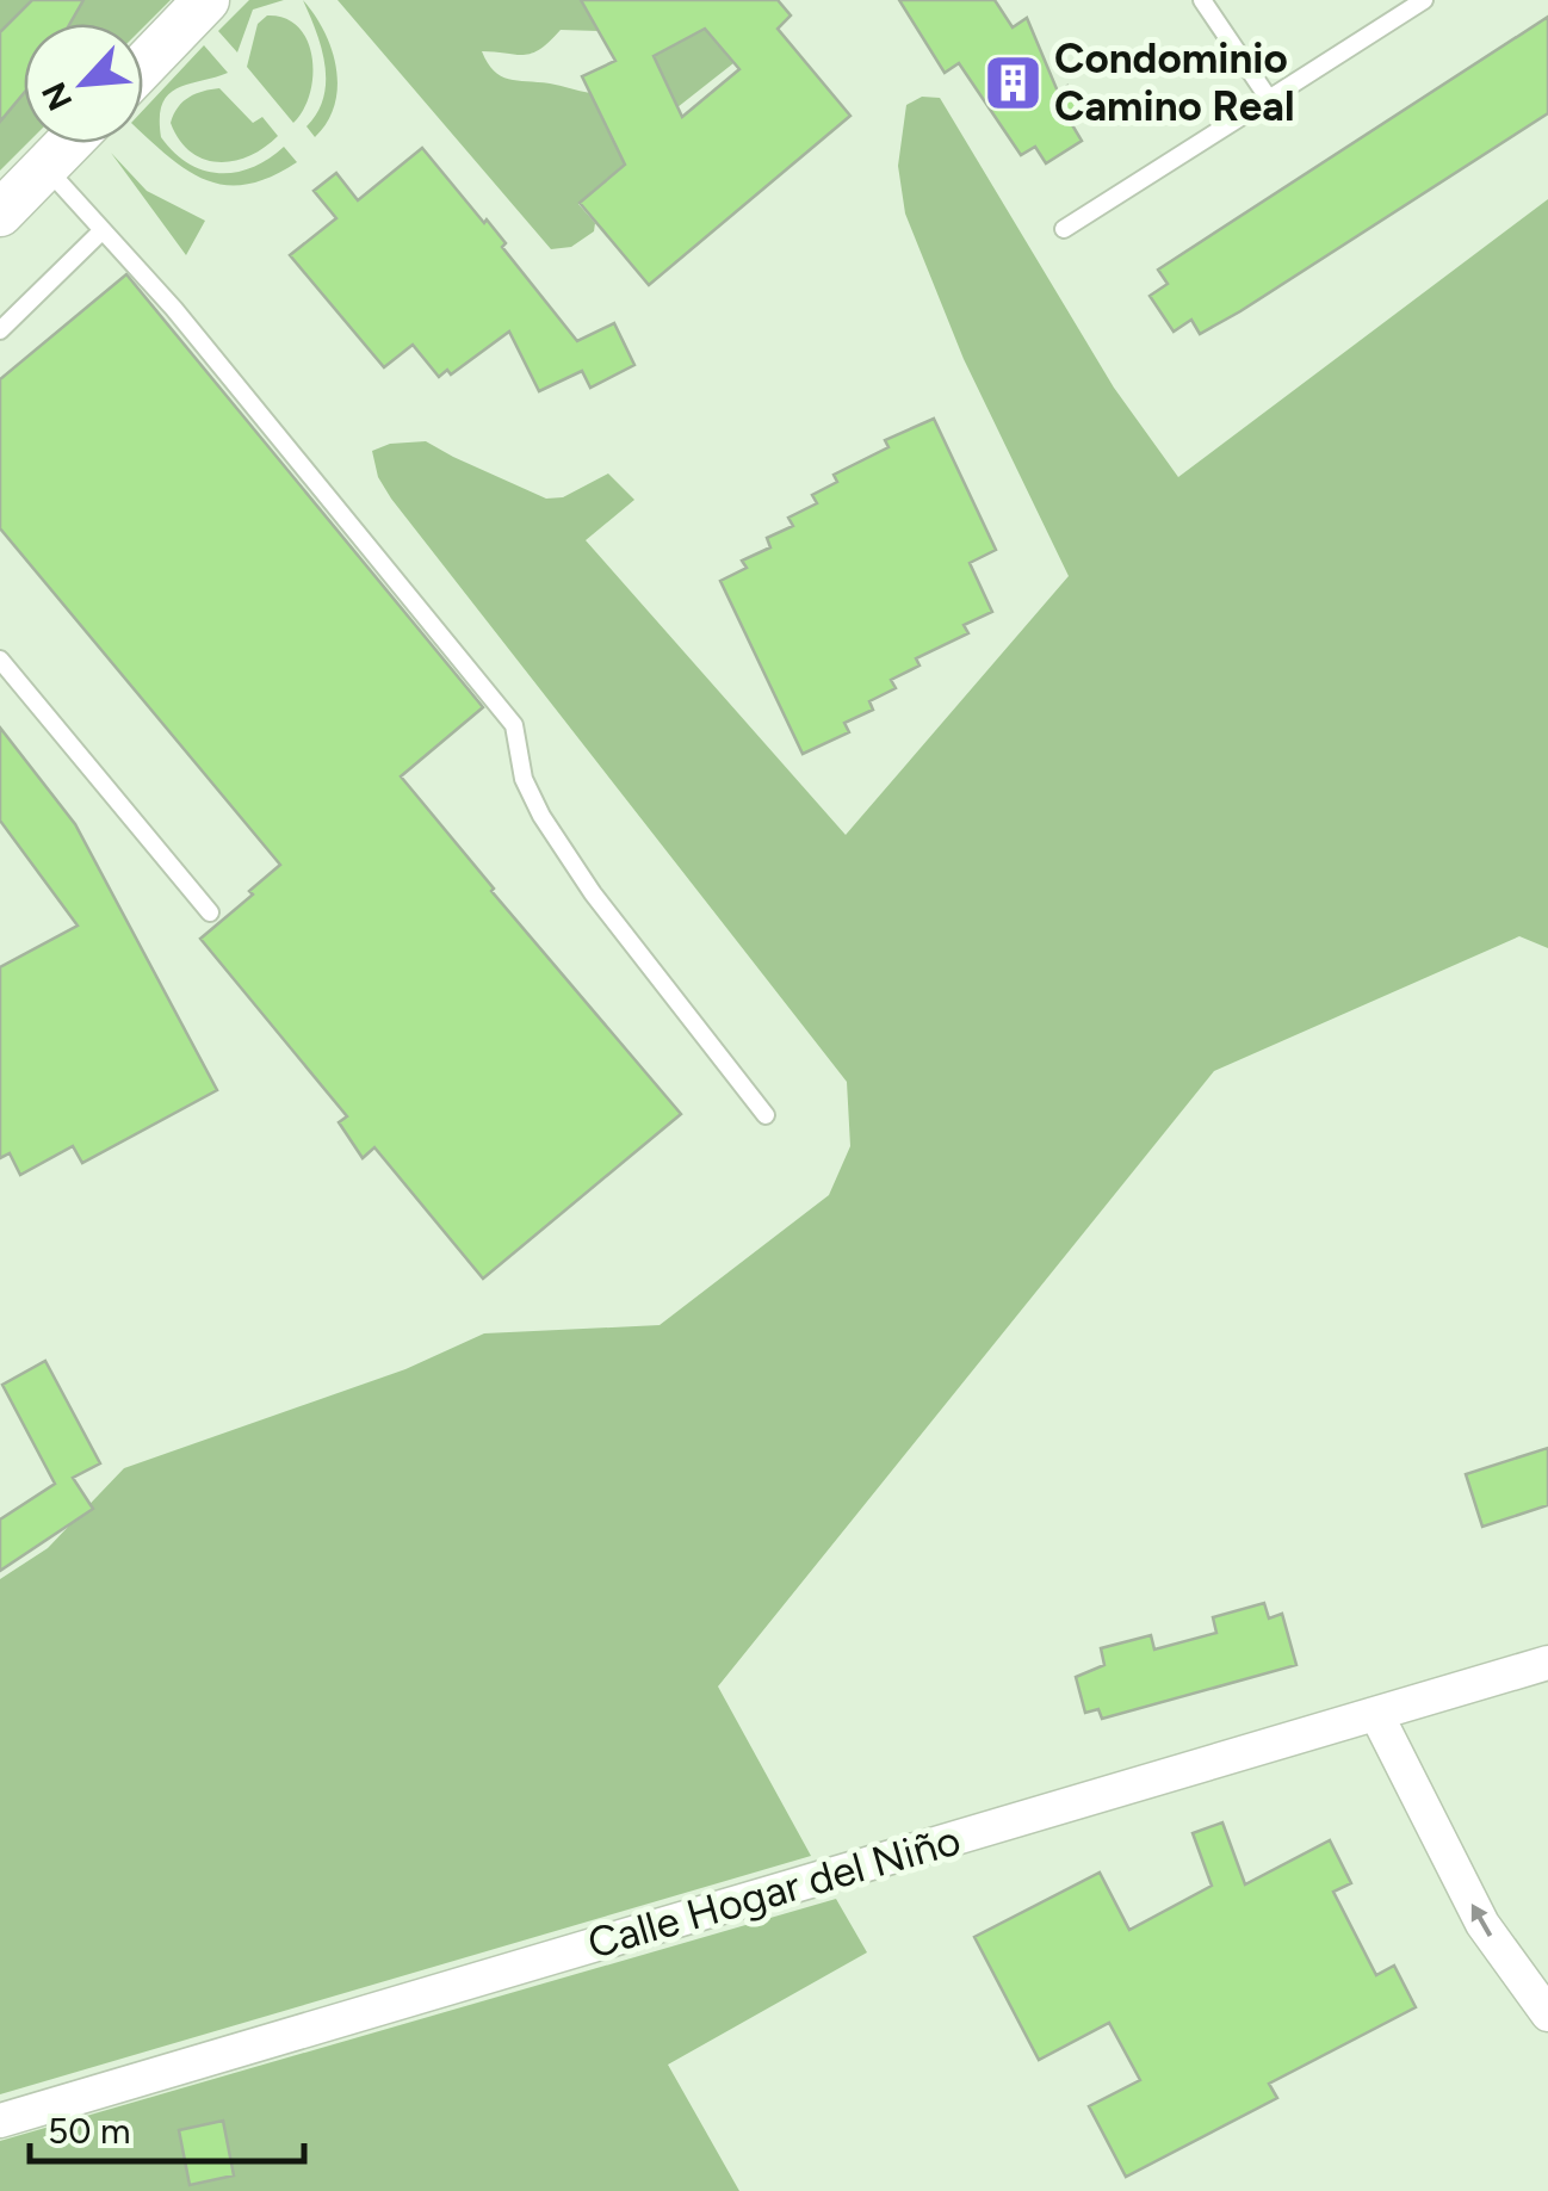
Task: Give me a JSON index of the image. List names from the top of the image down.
{
  "streets": {
    "street": ["Calle Hogar del Niño"]
  },
  "places": {
    "building": ["Condominio Camino Real"]
  },
  "scale_bar": "50 m",
  "north": "bottom left"
}
